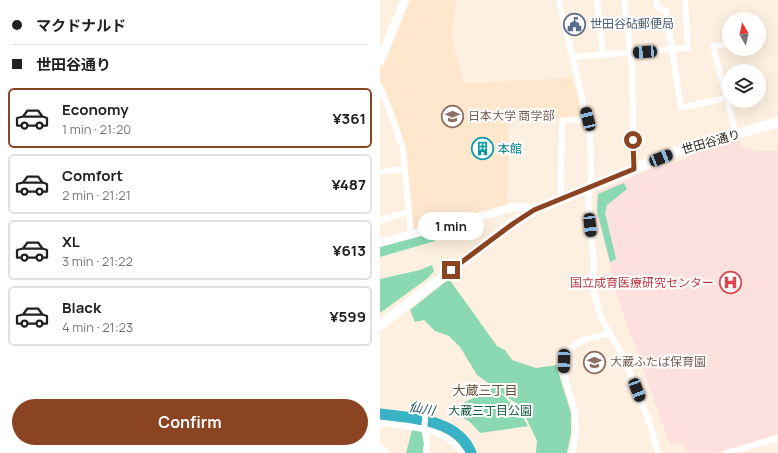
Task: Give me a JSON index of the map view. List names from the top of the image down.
{
  "streets": {
    "main road": ["世田谷通り"]
  },
  "districts": ["大蔵三丁目"],
  "water": ["仙川"],
  "parks": ["大蔵三丁目公園"],
  "places": {
    "public building": ["世田谷砧郵便局"],
    "school or university": ["日本大学 商学部", "大蔵ふたば保育園"],
    "building": ["本館"],
    "hospital": ["国立成育医療研究センター"]
  },
  "north": "top",
  "page": {
    "banner": ["マクドナルド", "世田谷通り"],
    "list": [
      {
        "name": "Economy",
        "note": "1 min · 21:20",
        "value": "¥361"
      },
      {
        "name": "Comfort",
        "note": "2 min · 21:21",
        "value": "¥487"
      },
      {
        "name": "XL",
        "note": "3 min · 21:22",
        "value": "¥613"
      },
      {
        "name": "Black",
        "note": "4 min · 21:23",
        "value": "¥599"
      }
    ],
    "bubble": "1 min",
    "buttons": "Confirm"
  }
}
